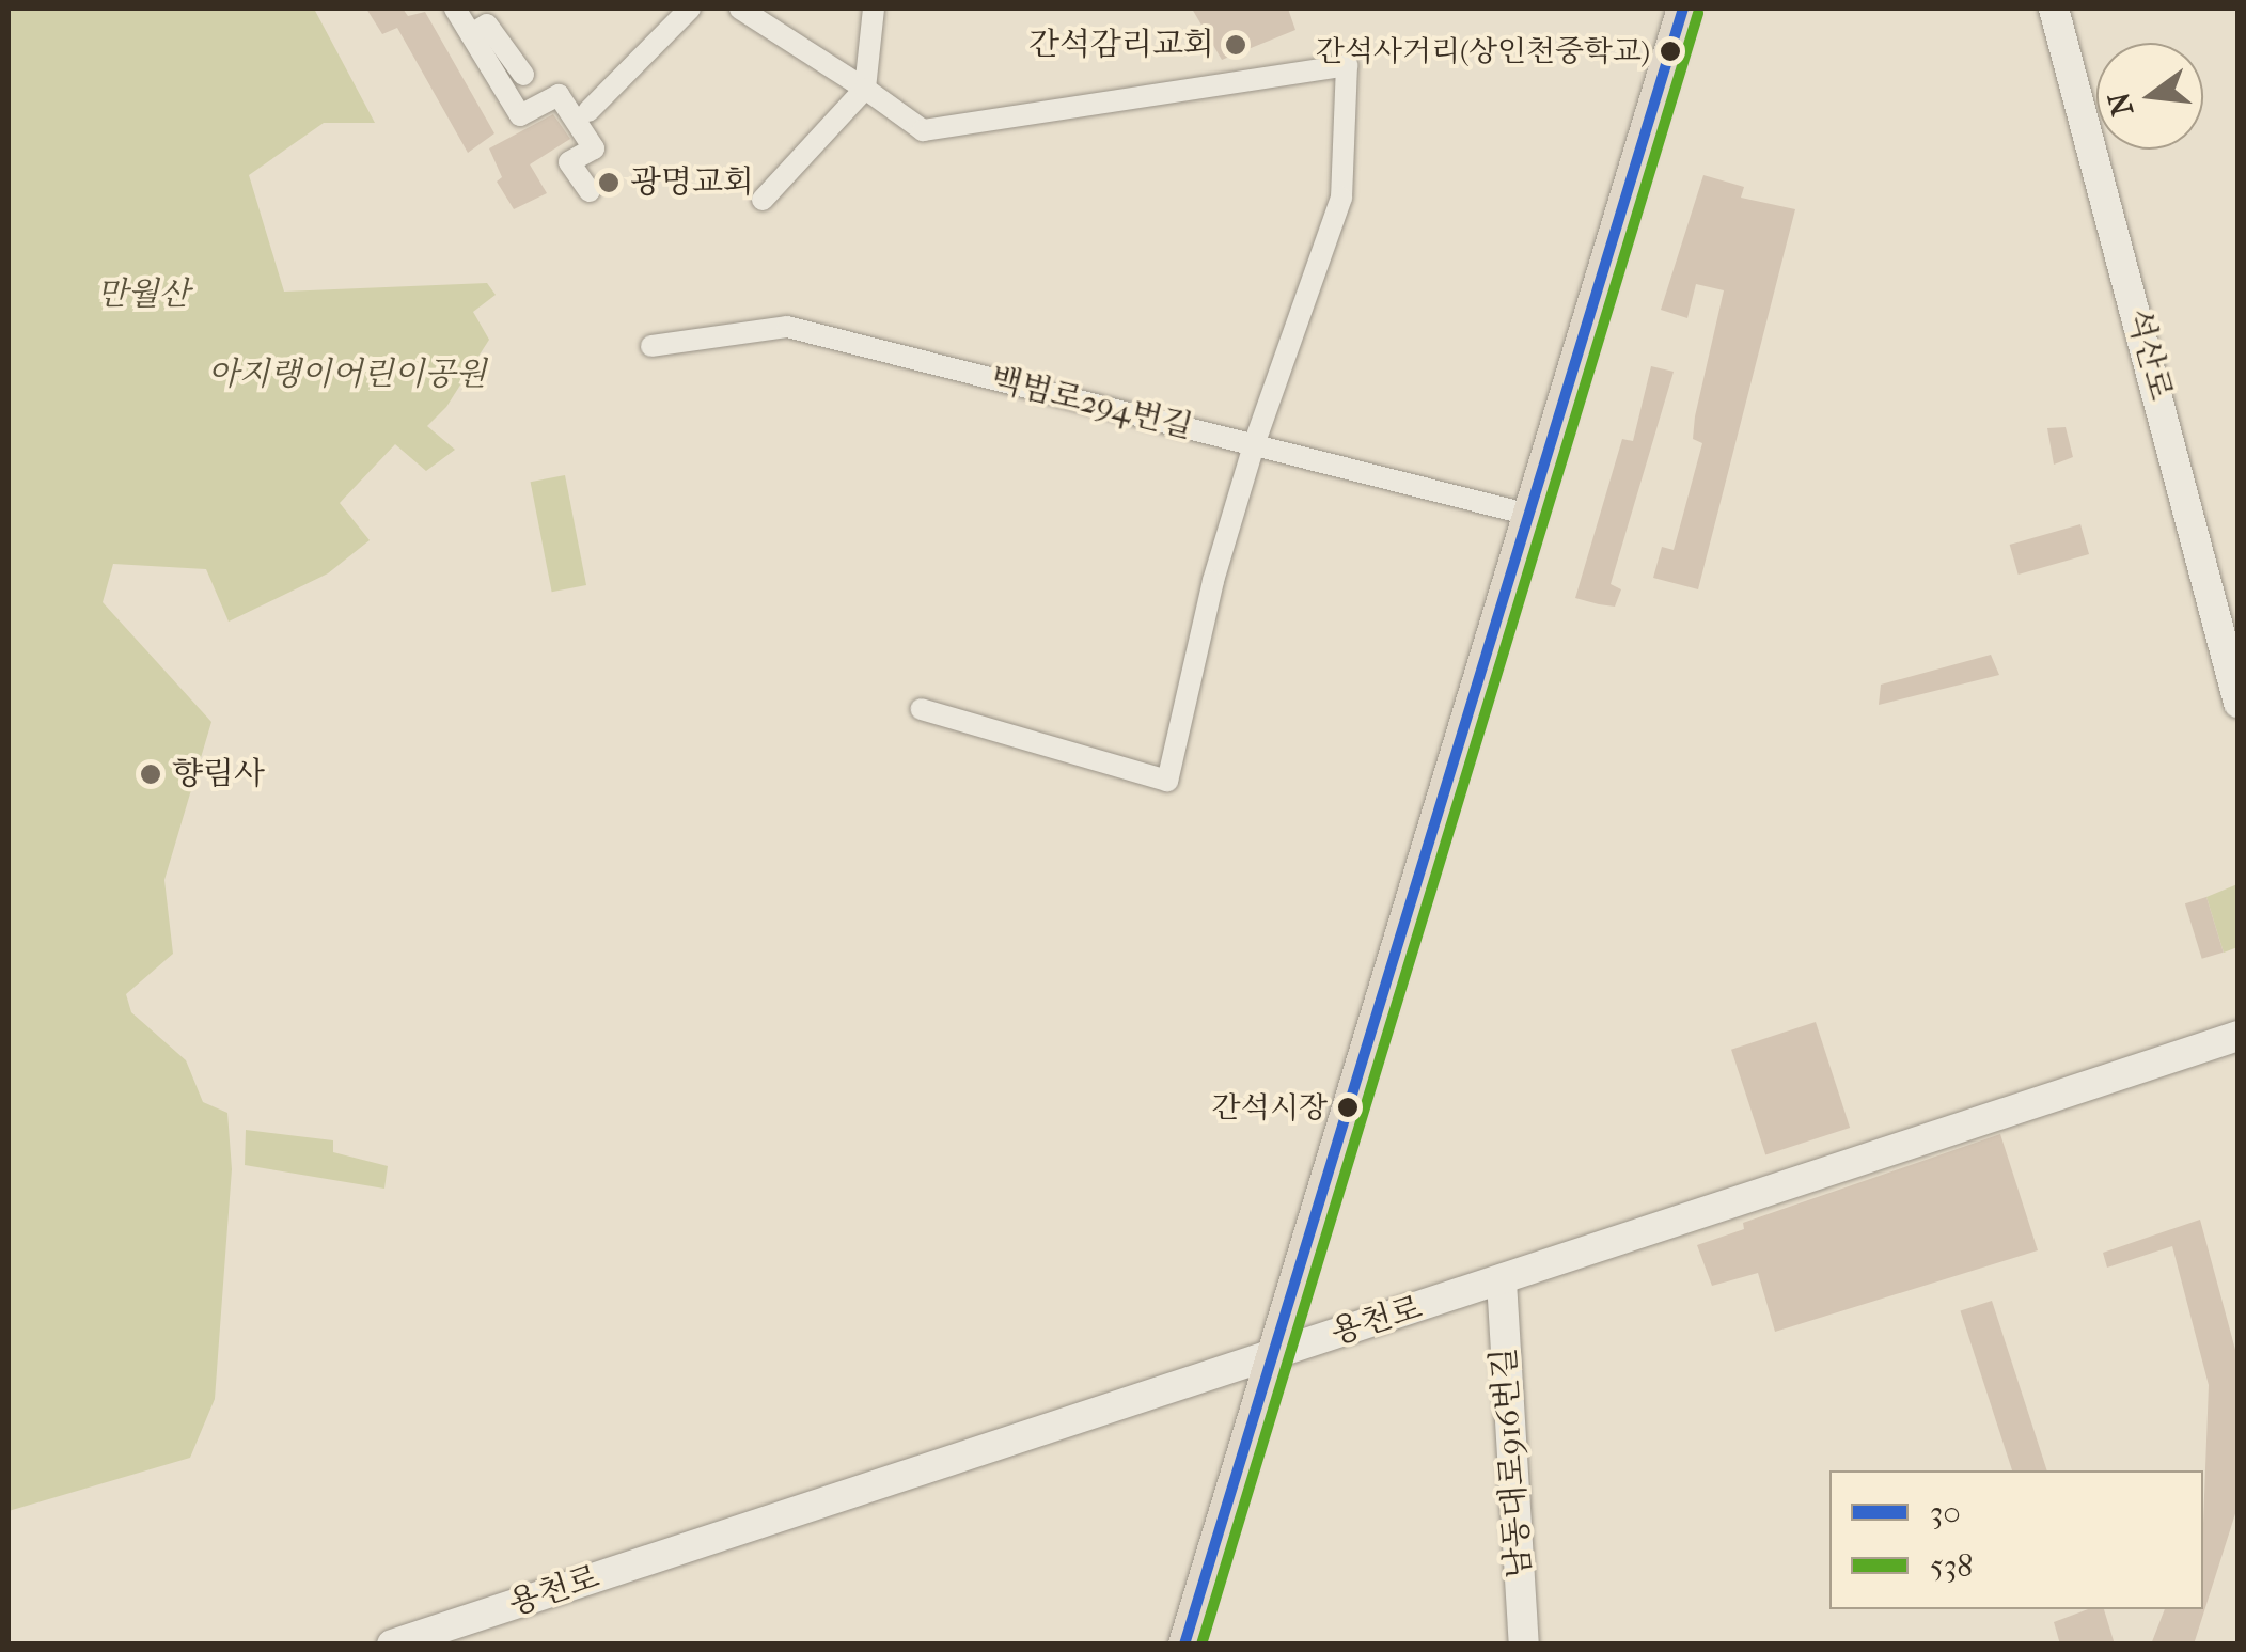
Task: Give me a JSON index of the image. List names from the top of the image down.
{
  "streets": {
    "street": [
      "석산로",
      "백범로294번길",
      "용천로",
      "남동대로916번길"
    ]
  },
  "crossings": [
    ["용천로", "남동대로916번길"]
  ],
  "parks": ["만월산", "아지랭이어린이공원"],
  "places": [
    "간석감리교회",
    "간석사거리(상인천중학교)",
    "광명교회",
    "향림사",
    "간석시장"
  ],
  "lines": ["transit line 30", "transit line 538"],
  "legend": ["30", "538"],
  "north": "left"
}
